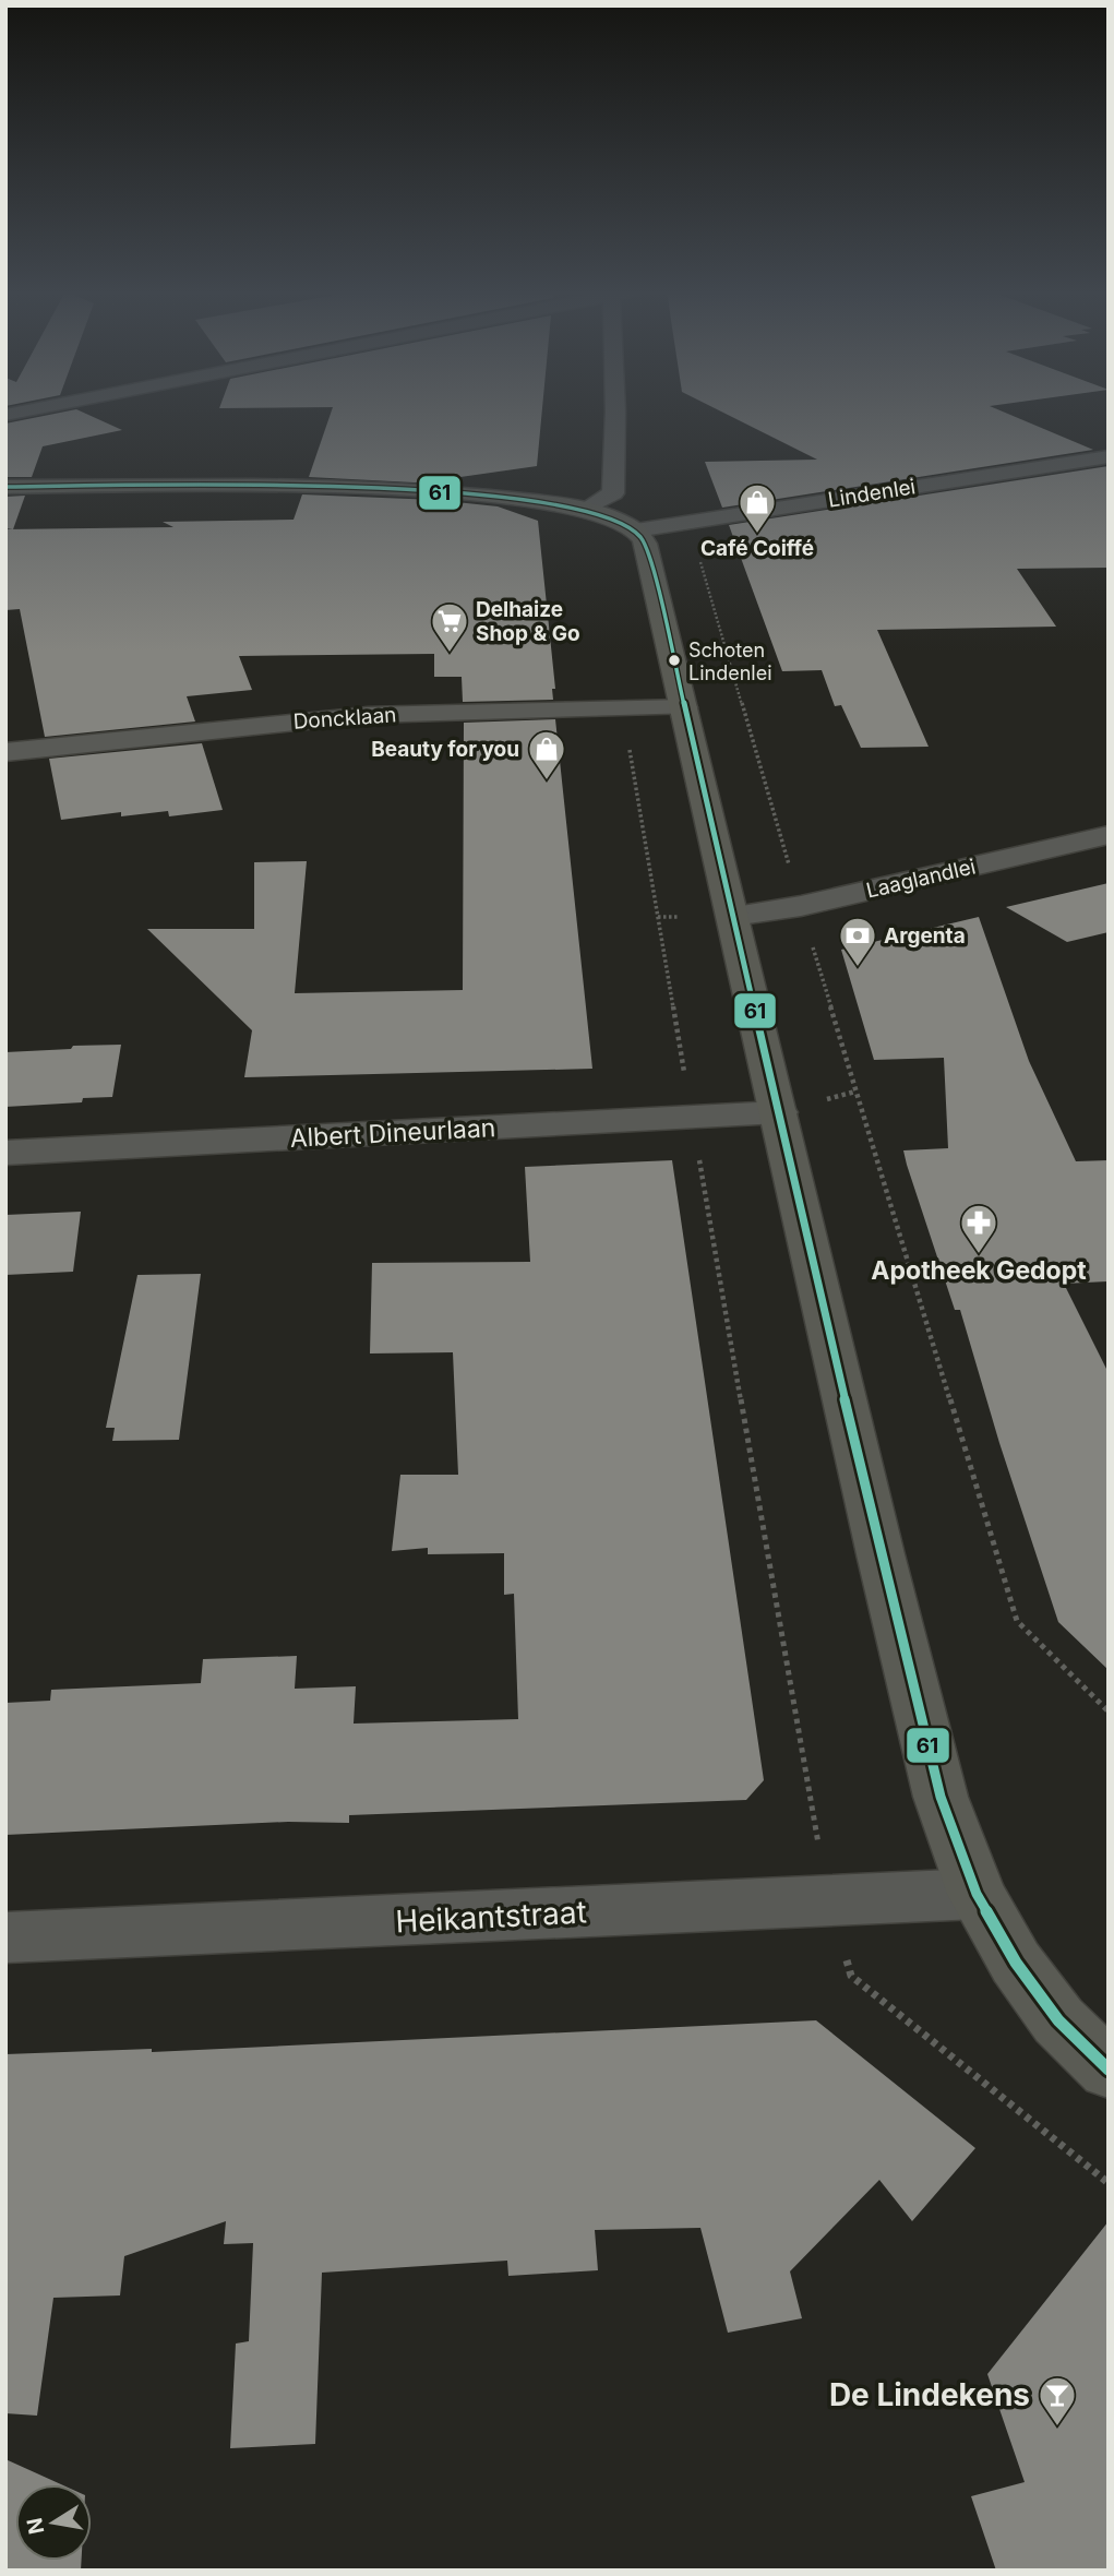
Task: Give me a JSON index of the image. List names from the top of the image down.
{
  "streets": {
    "street": [
      "Lindenlei",
      "Doncklaan",
      "Laaglandlei",
      "Albert Dineurlaan",
      "Heikantstraat"
    ]
  },
  "places": {
    "shop": ["Café Coiffé", "Beauty for you"],
    "supermarket": ["Delhaize Shop & Go"],
    "other": ["Schoten Lindenlei"],
    "bank": ["Argenta"],
    "pharmacy": ["Apotheek Gedopt"],
    "bar": ["De Lindekens"]
  },
  "lines": ["transit line 61"],
  "north": "left"
}
